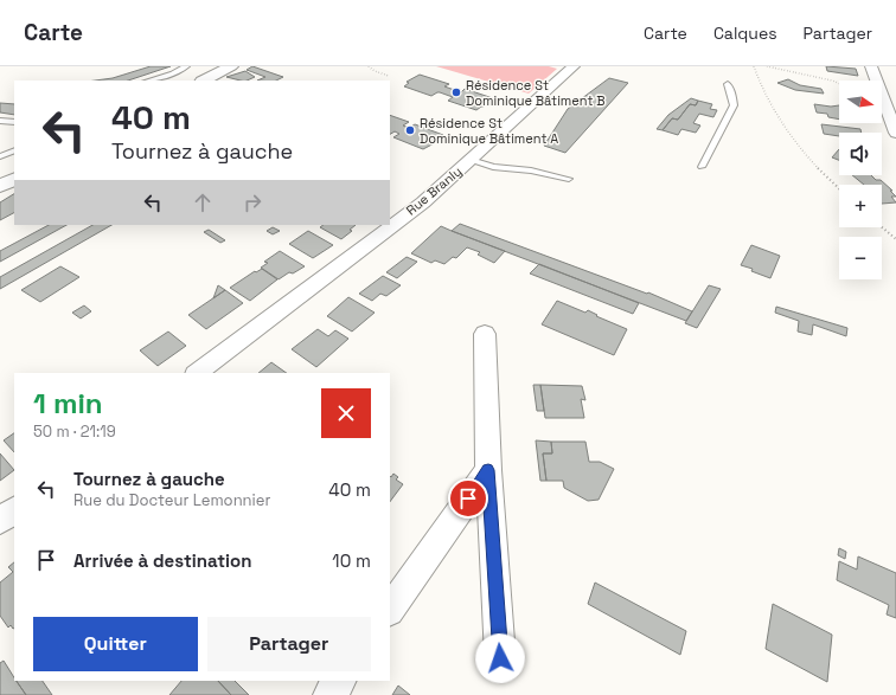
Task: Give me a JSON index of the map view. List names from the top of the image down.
{
  "streets": {
    "street": ["Rue Branly"]
  },
  "places": ["Résidence St Dominique Bâtiment B", "Résidence St Dominique Bâtiment A"],
  "north": "right",
  "page": {
    "header": "Carte",
    "nav": ["Carte", "Calques", "Partager"],
    "map_buttons": ["+", "−"],
    "turn": ["40 m", "Tournez à gauche"],
    "heading": ["1 min", "50 m · 21:19"],
    "list": [
      {
        "name": "Tournez à gauche",
        "note": "Rue du Docteur Lemonnier",
        "value": "40 m"
      },
      {
        "name": "Arrivée à destination",
        "value": "10 m"
      }
    ],
    "buttons": ["Quitter", "Partager"]
  }
}
